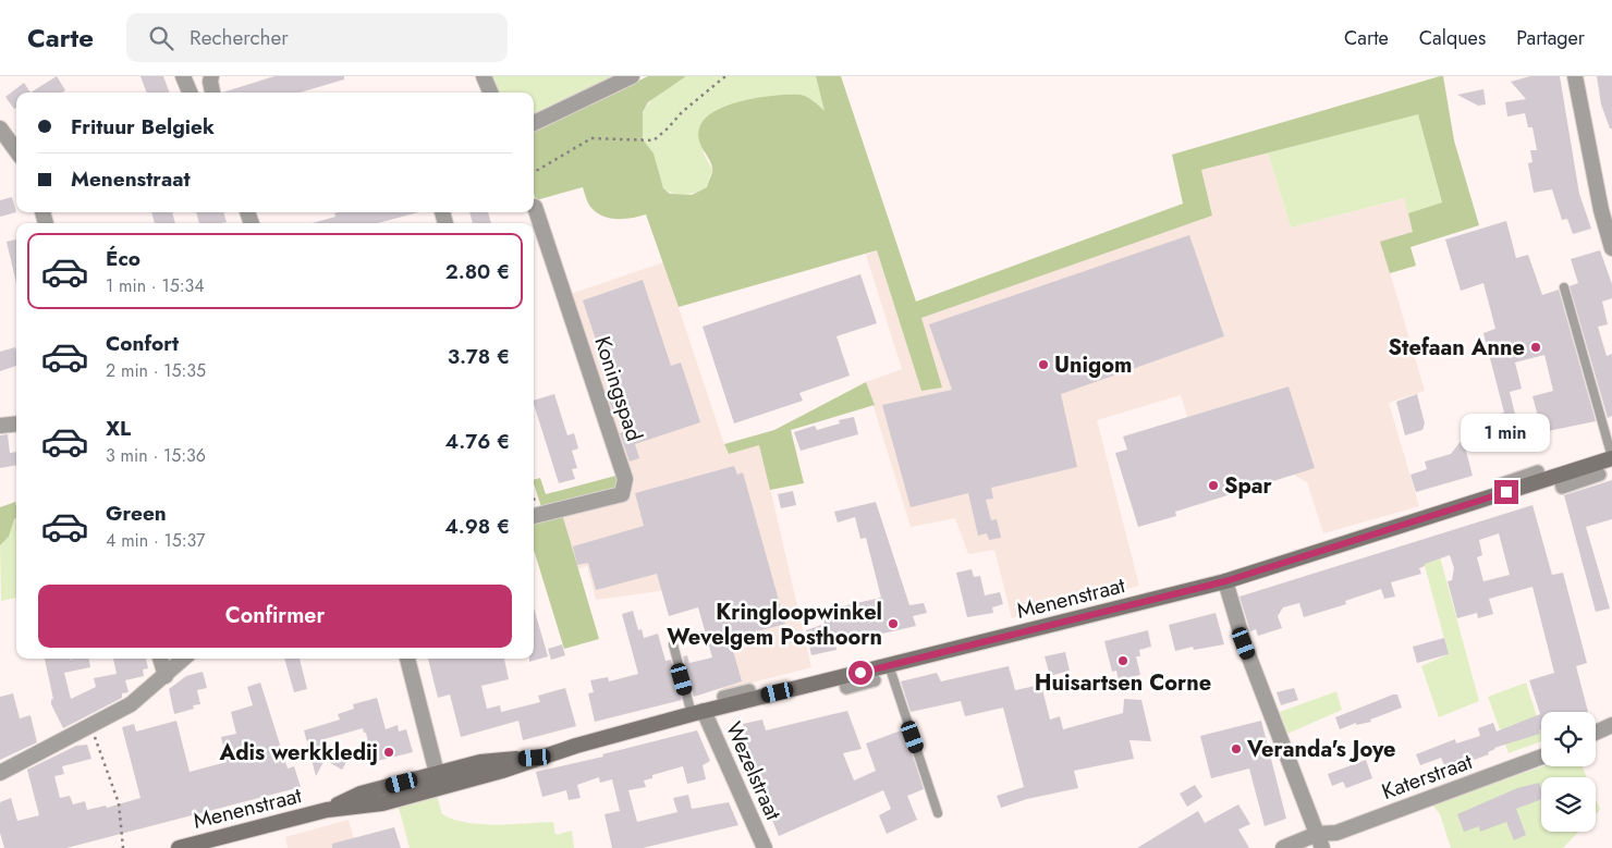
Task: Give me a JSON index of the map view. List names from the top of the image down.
{
  "streets": {
    "main road": ["Menenstraat"],
    "street": ["Koningspad", "Wezelstraat", "Katerstraat"]
  },
  "crossings": [
    ["Menenstraat", "Wezelstraat"]
  ],
  "places": [
    "Stefaan Anne",
    "Unigom",
    "Spar",
    "Kringloopwinkel Wevelgem Posthoorn",
    "Huisartsen Corne",
    "Veranda's Joye",
    "Adis werkkledij"
  ],
  "page": {
    "header": "Carte",
    "search": "Rechercher",
    "nav": ["Carte", "Calques", "Partager"],
    "banner": ["Frituur Belgiek", "Menenstraat"],
    "list": [
      {
        "name": "Éco",
        "note": "1 min · 15:34",
        "value": "2.80 €"
      },
      {
        "name": "Confort",
        "note": "2 min · 15:35",
        "value": "3.78 €"
      },
      {
        "name": "XL",
        "note": "3 min · 15:36",
        "value": "4.76 €"
      },
      {
        "name": "Green",
        "note": "4 min · 15:37",
        "value": "4.98 €"
      }
    ],
    "bubble": "1 min",
    "buttons": "Confirmer"
  }
}
